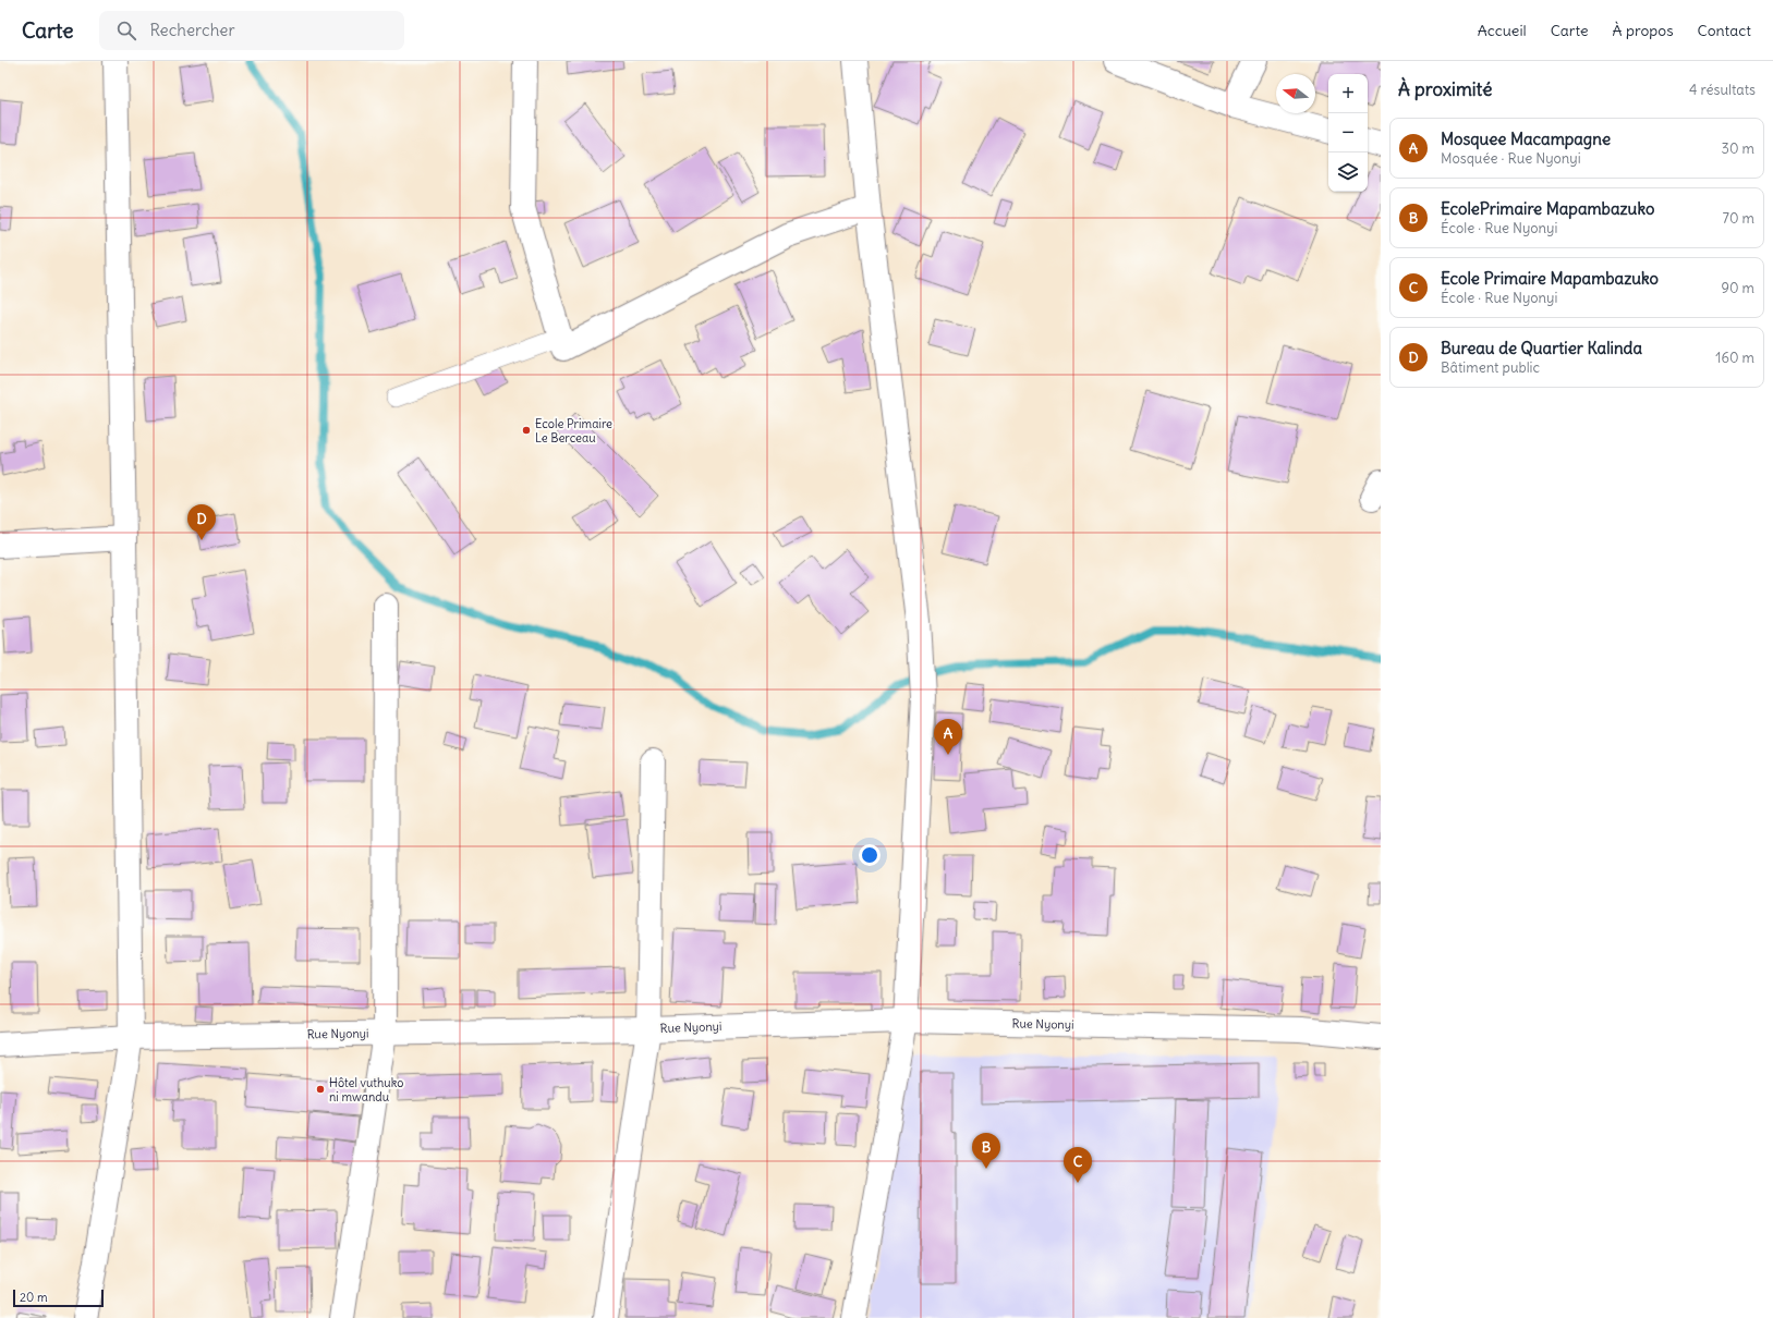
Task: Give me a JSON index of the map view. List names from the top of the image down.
{
  "streets": {
    "street": ["Rue Nyonyi"]
  },
  "places": ["Ecole Primaire Le Berceau", "Hôtel vuthuko ni mwandu"],
  "scale_bar": "20 m",
  "north": "left",
  "page": {
    "header": "Carte",
    "search": "Rechercher",
    "nav": [
      "Accueil",
      "Carte",
      "À propos",
      "Contact"
    ],
    "heading": ["À proximité", "4 résultats"],
    "map_buttons": ["+", "−"],
    "list": [
      {
        "mark": "A",
        "name": "Mosquee Macampagne",
        "note": "Mosquée · Rue Nyonyi",
        "value": "30 m"
      },
      {
        "mark": "B",
        "name": "EcolePrimaire Mapambazuko",
        "note": "École · Rue Nyonyi",
        "value": "70 m"
      },
      {
        "mark": "C",
        "name": "Ecole Primaire Mapambazuko",
        "note": "École · Rue Nyonyi",
        "value": "90 m"
      },
      {
        "mark": "D",
        "name": "Bureau de Quartier Kalinda",
        "note": "Bâtiment public",
        "value": "160 m"
      }
    ],
    "pins": [
      "D",
      "A",
      "B",
      "C"
    ],
    "scale": "20 m"
  }
}
